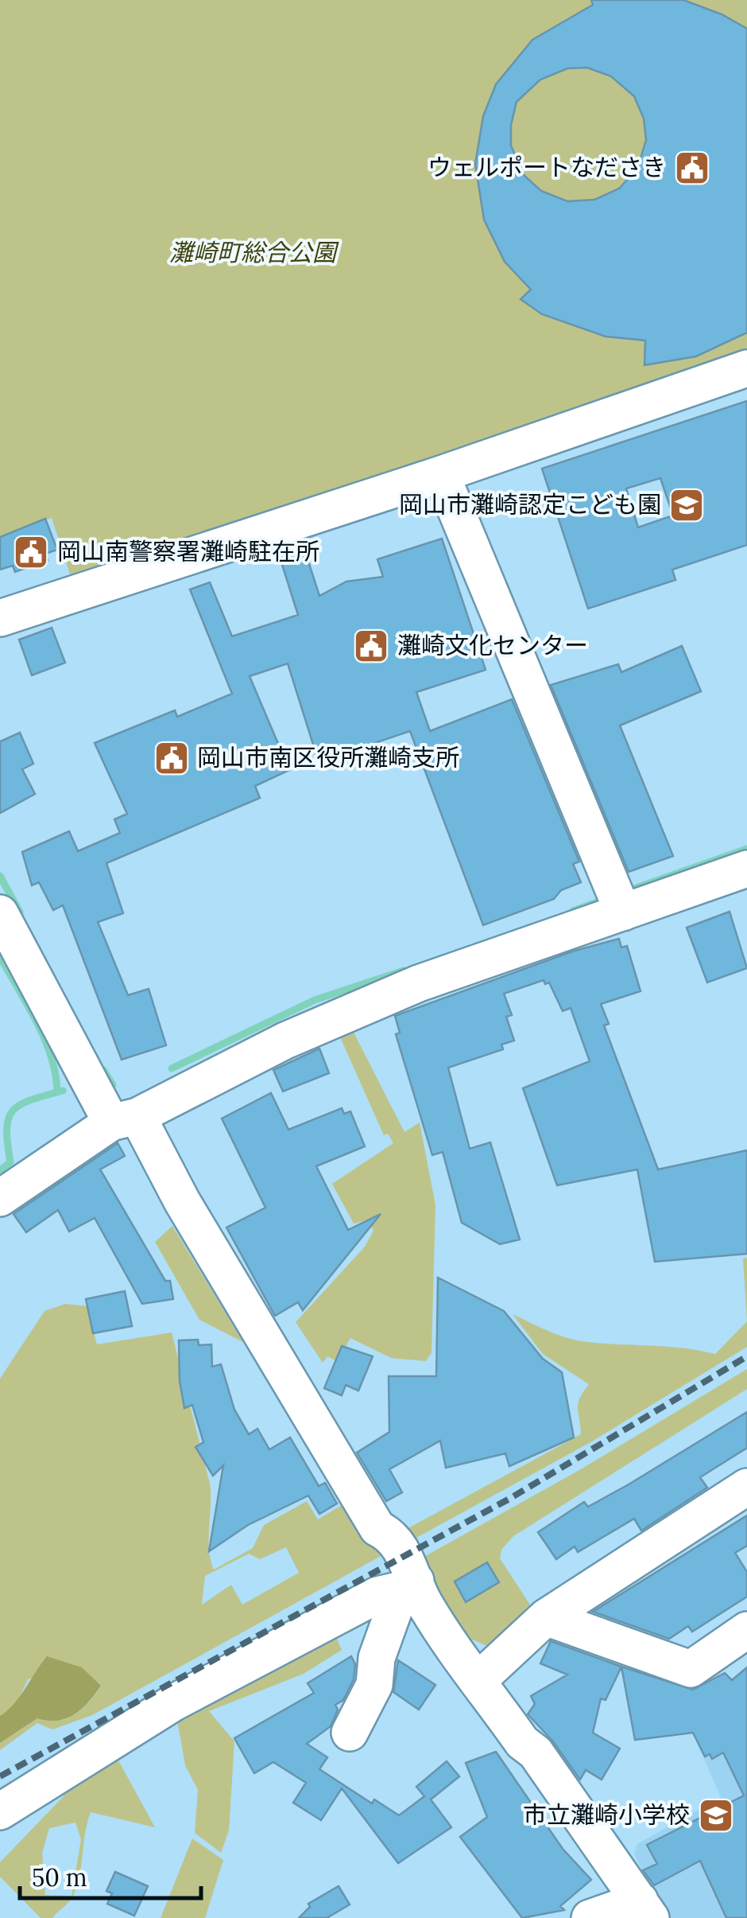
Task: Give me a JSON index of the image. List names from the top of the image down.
{
  "parks": ["灘崎町総合公園"],
  "places": {
    "public building": [
      "ウェルポートなださき",
      "岡山南警察署灘崎駐在所",
      "灘崎文化センター",
      "岡山市南区役所灘崎支所"
    ],
    "school or university": ["岡山市灘崎認定こども園", "市立灘崎小学校"]
  },
  "scale_bar": "50 m"
}
